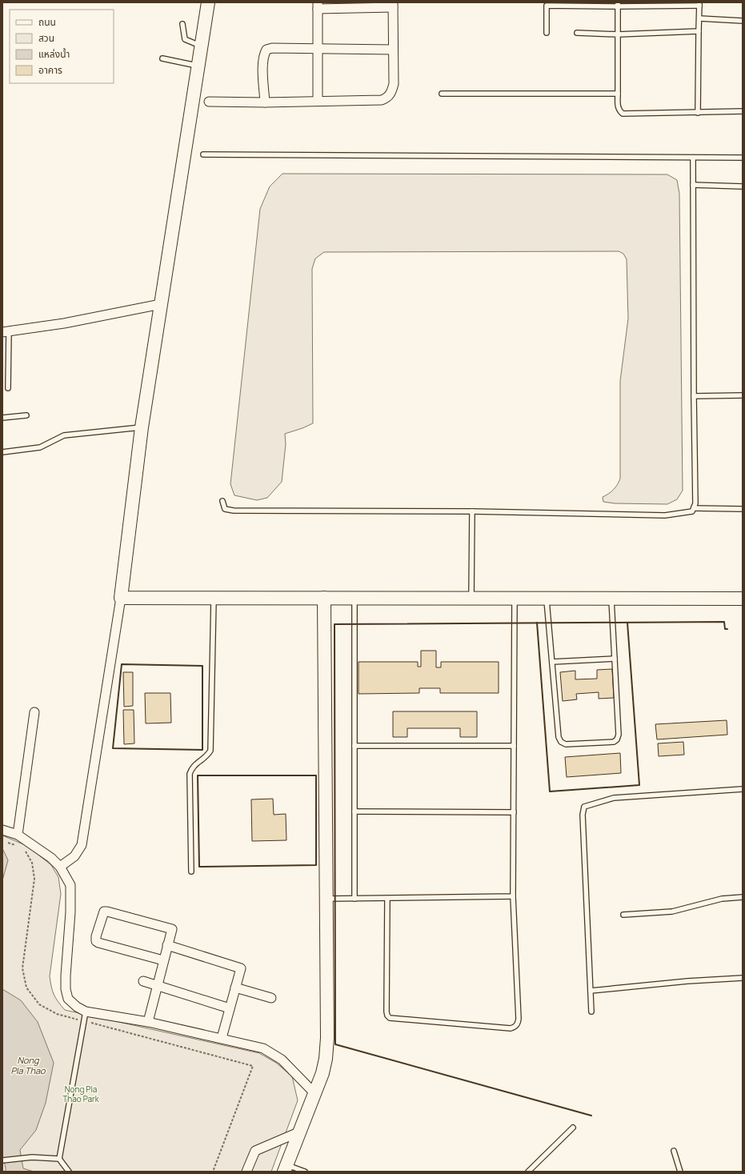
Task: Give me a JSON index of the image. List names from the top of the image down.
{
  "water": ["Nong Pla Thao"],
  "parks": ["Nong Pla Thao Park"],
  "legend": [
    "ถนน",
    "สวน",
    "แหล่งน้ำ",
    "อาคาร"
  ]
}
